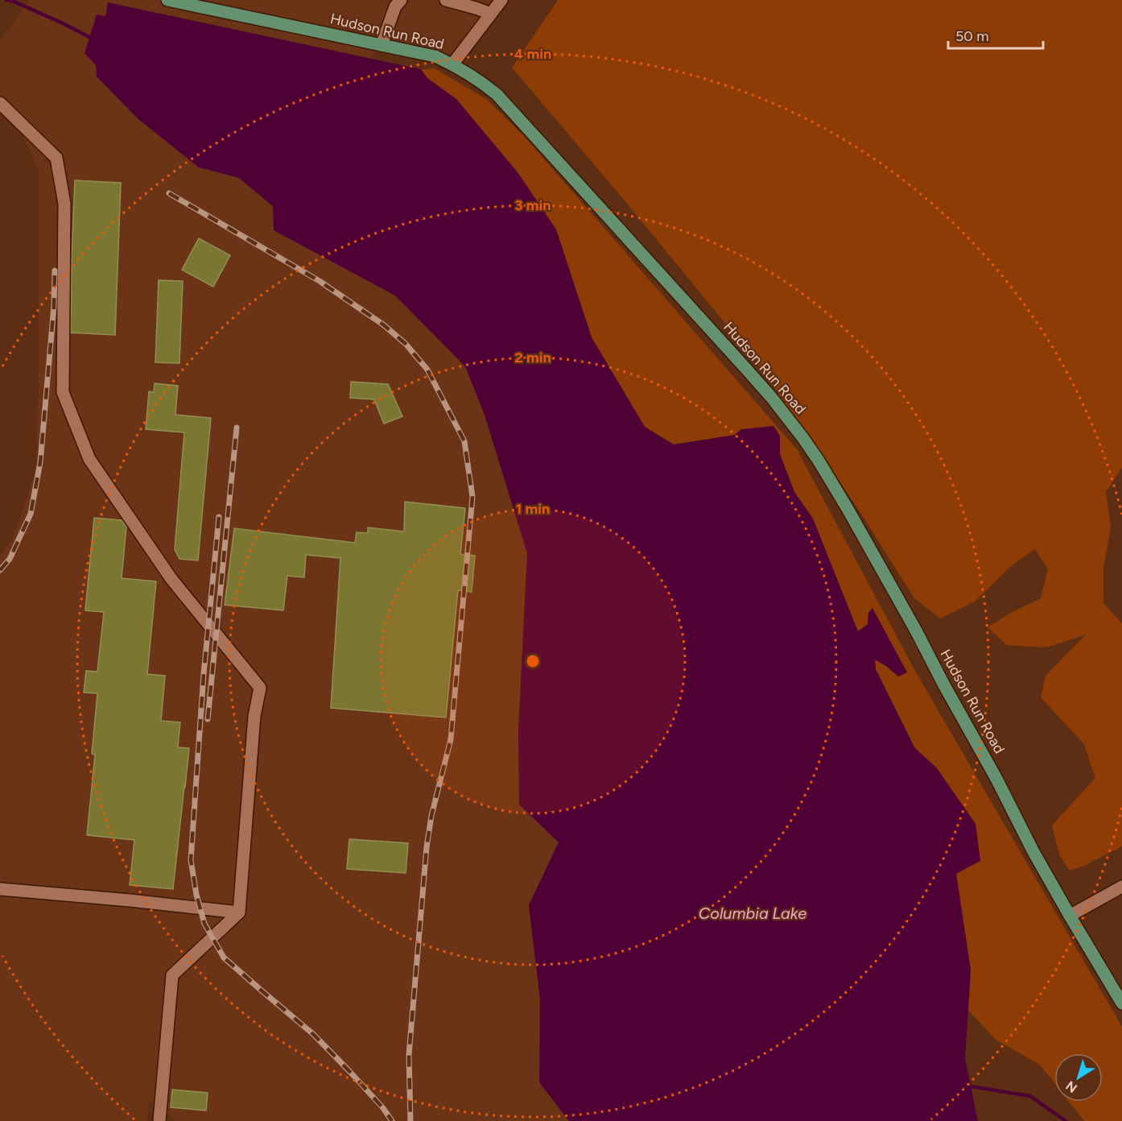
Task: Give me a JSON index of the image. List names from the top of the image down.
{
  "streets": {
    "main road": ["Hudson Run Road"]
  },
  "water": ["Columbia Lake"],
  "scale_bar": "50 m",
  "north": "bottom left",
  "rings": [
    "4 min",
    "3 min",
    "2 min",
    "1 min"
  ]
}
